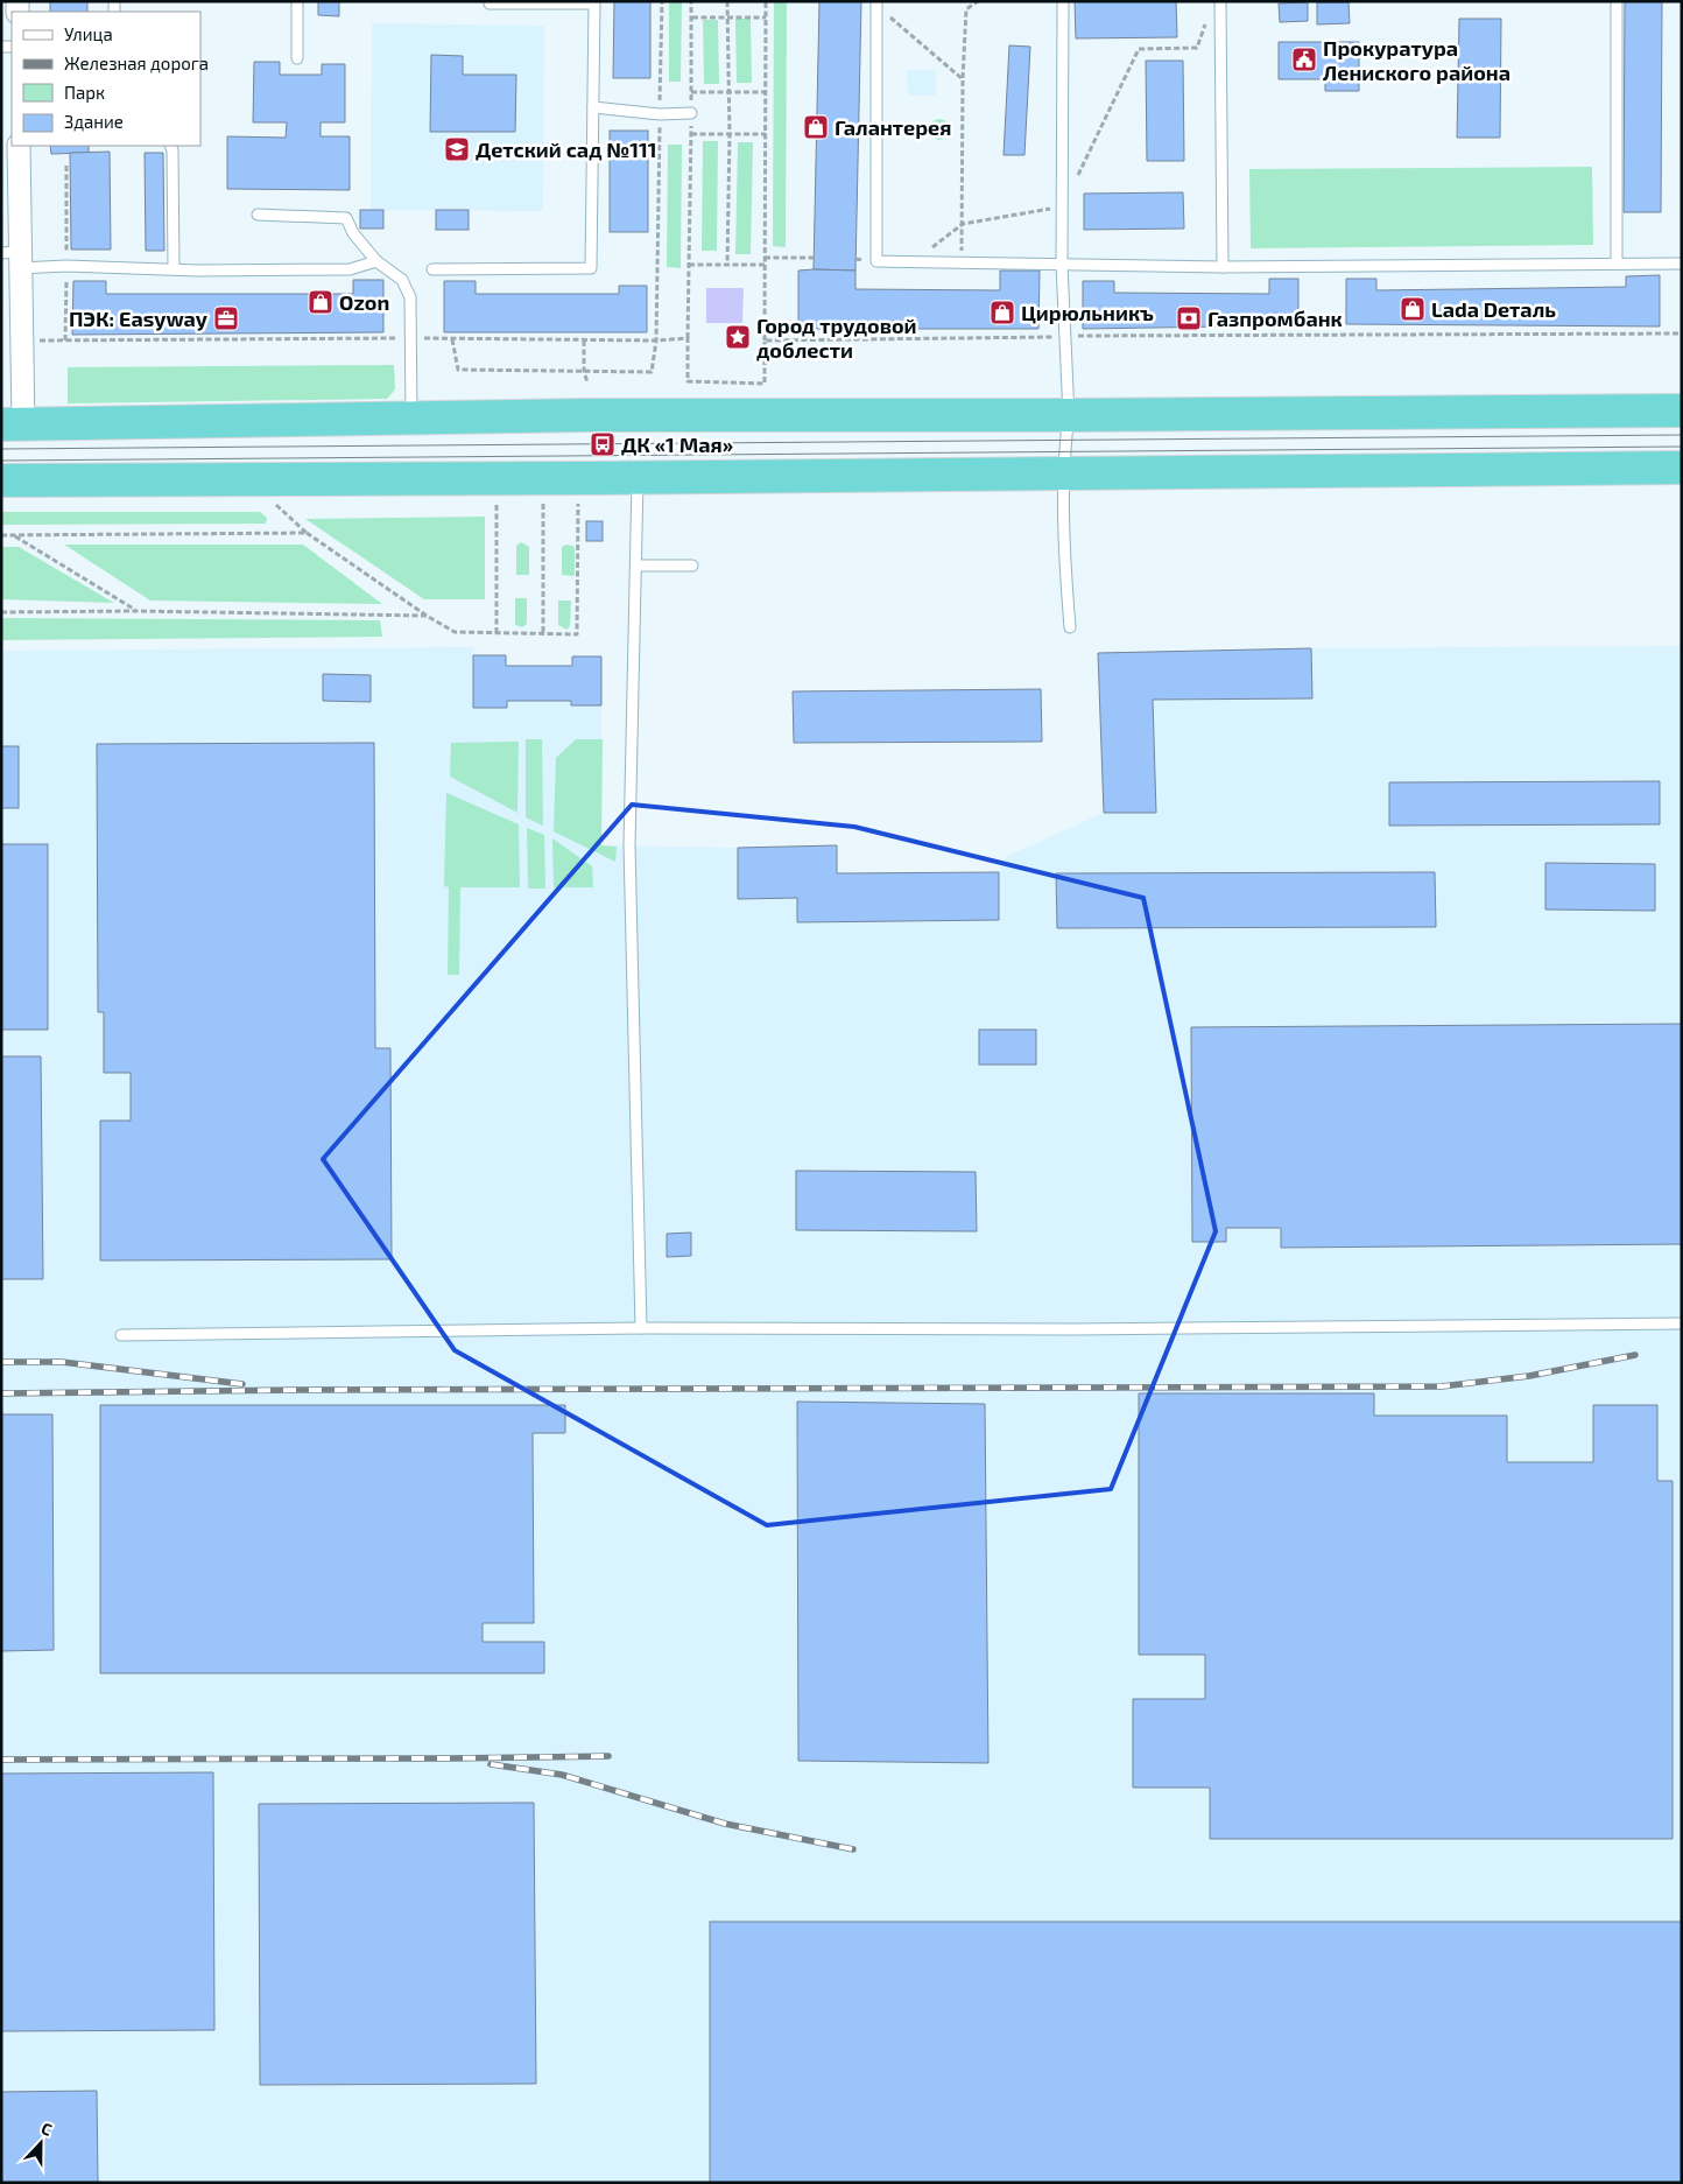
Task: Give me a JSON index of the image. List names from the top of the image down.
{
  "places": {
    "public building": ["Прокуратура Лениского района"],
    "shop": [
      "Галантерея",
      "Ozon",
      "Lada Dеталь",
      "Цирюльникъ"
    ],
    "school or university": ["Детский сад №111"],
    "office": ["ПЭК: Easyway"],
    "bank": ["Газпромбанк"],
    "place": ["Город трудовой доблести"],
    "bus stop": ["ДК «1 Мая»"]
  },
  "legend": [
    "Улица",
    "Железная дорога",
    "Парк",
    "Здание"
  ],
  "north": "top"
}
